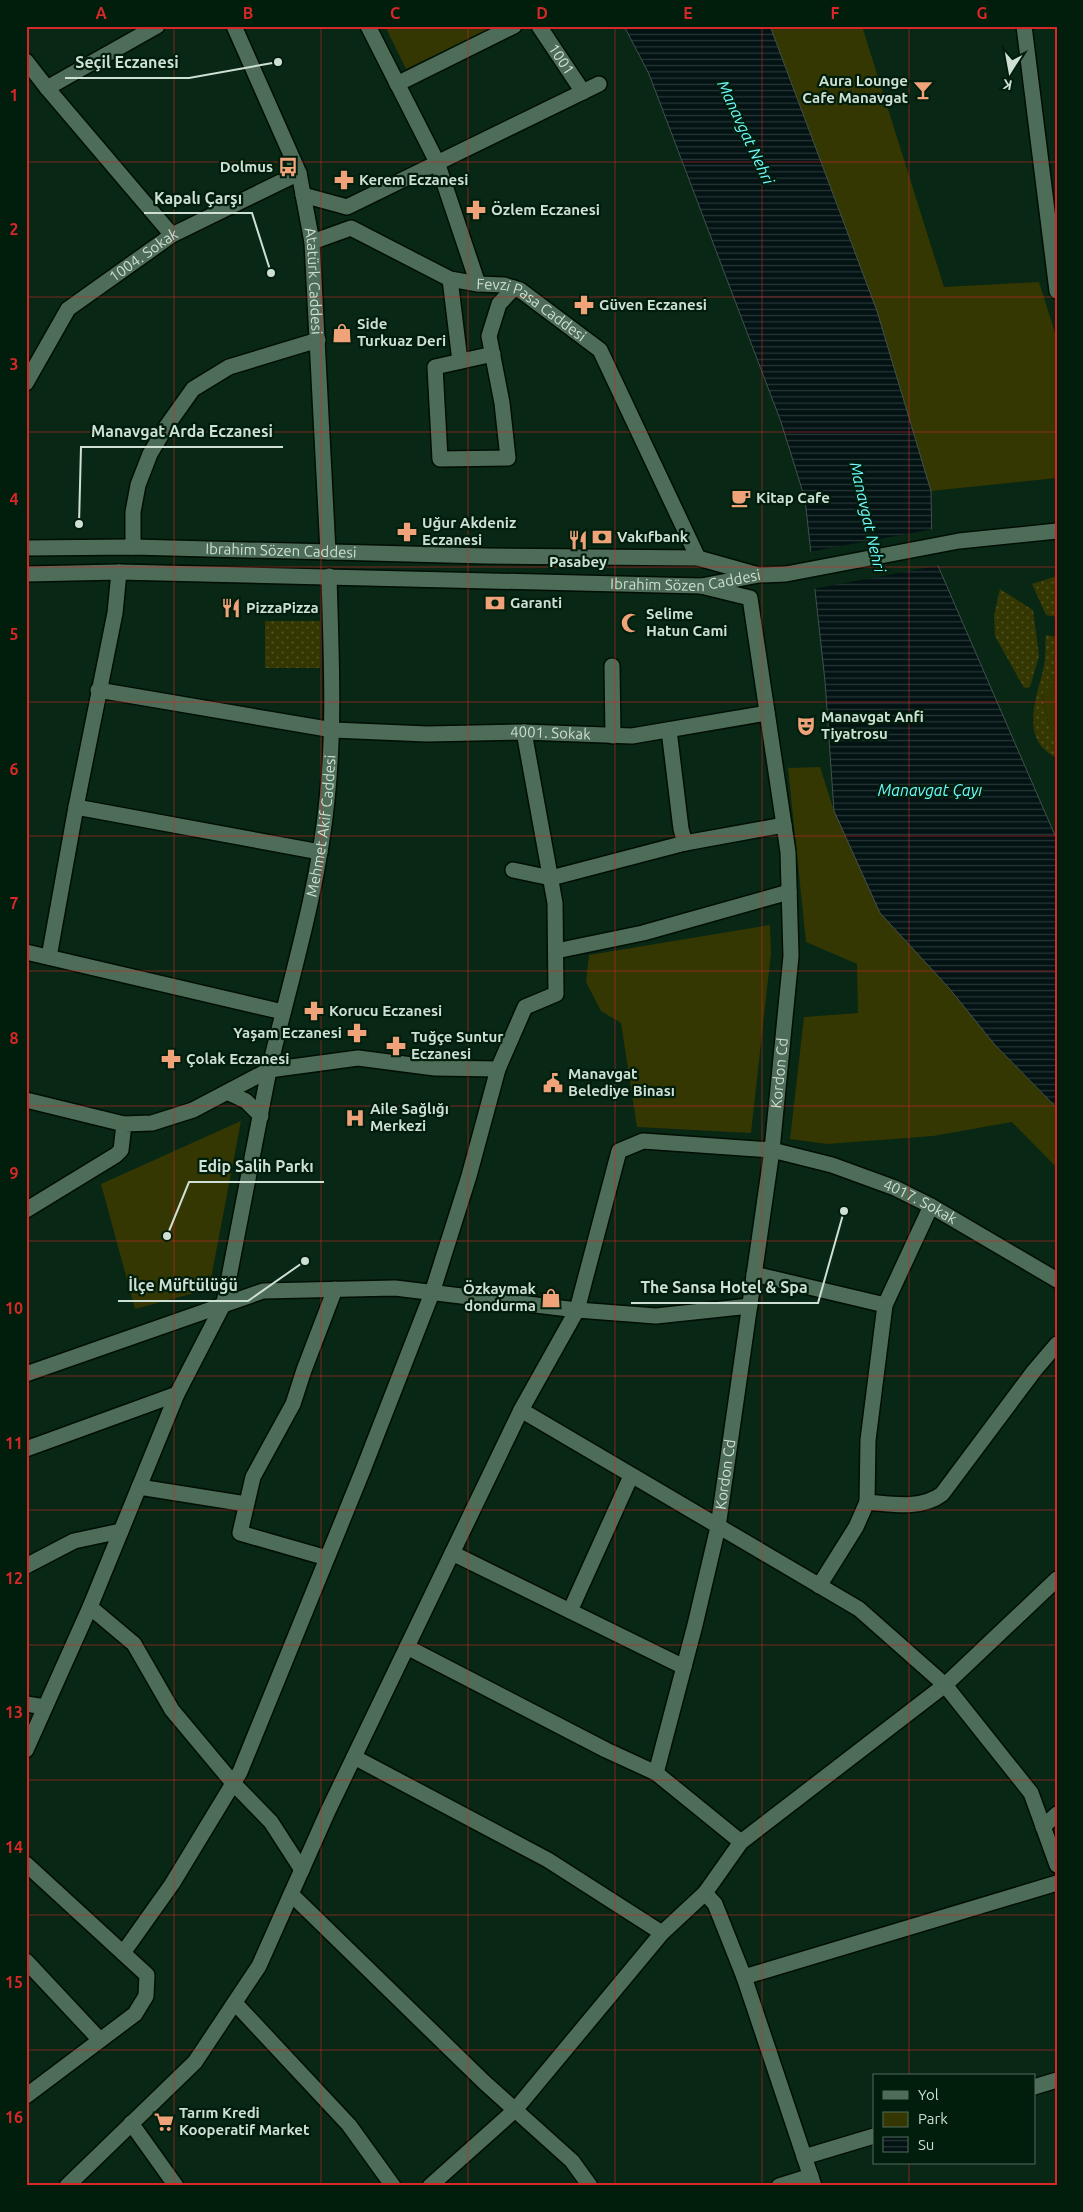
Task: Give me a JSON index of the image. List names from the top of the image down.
{
  "streets": {
    "street": [
      "1001",
      "1004. Sokak",
      "Atatürk Caddesi",
      "Fevzi Pasa Caddesi",
      "Ibrahim Sözen Caddesi",
      "4001. Sokak",
      "Mehmet Akif Caddesi",
      "Kordon Cd",
      "4017. Sokak"
    ]
  },
  "crossings": [
    ["1004. Sokak", "Atatürk Caddesi"],
    ["Atatürk Caddesi", "Ibrahim Sözen Caddesi"],
    ["Fevzi Pasa Caddesi", "Ibrahim Sözen Caddesi"],
    ["Ibrahim Sözen Caddesi", "Mehmet Akif Caddesi"],
    ["Ibrahim Sözen Caddesi", "Kordon Cd"],
    ["4001. Sokak", "Mehmet Akif Caddesi"],
    ["4001. Sokak", "Kordon Cd"],
    ["Kordon Cd", "4017. Sokak"]
  ],
  "water": ["Manavgat Nehri", "Manavgat Çayı"],
  "places": {
    "other": [
      "Seçil Eczanesi",
      "Kapalı Çarşı",
      "Manavgat Arda Eczanesi",
      "The Sansa Hotel & Spa",
      "Edip Salih Parkı",
      "İlçe Müftülüğü"
    ],
    "bar": ["Aura Lounge Cafe Manavgat"],
    "bus stop": ["Dolmus"],
    "pharmacy": [
      "Kerem Eczanesi",
      "Özlem Eczanesi",
      "Güven Eczanesi",
      "Uğur Akdeniz Eczanesi",
      "Korucu Eczanesi",
      "Yaşam Eczanesi",
      "Tuğçe Suntur Eczanesi",
      "Çolak Eczanesi"
    ],
    "shop": ["Side Turkuaz Deri", "Özkaymak dondurma"],
    "cafe": ["Kitap Cafe"],
    "bank": ["Vakıfbank", "Garanti"],
    "restaurant": ["Pasabey", "PizzaPizza"],
    "mosque": ["Selime Hatun Cami"],
    "theatre": ["Manavgat Anfi Tiyatrosu"],
    "public building": ["Manavgat Belediye Binası"],
    "hospital": ["Aile Sağlığı Merkezi"],
    "supermarket": ["Tarım Kredi Kooperatif Market"]
  },
  "legend": ["Yol", "Park", "Su"],
  "north": "bottom",
  "grid": {
    "columns": [
      "A",
      "B",
      "C",
      "D",
      "E",
      "F",
      "G"
    ],
    "rows": [
      "1",
      "2",
      "3",
      "4",
      "5",
      "6",
      "7",
      "8",
      "9",
      "10",
      "11",
      "12",
      "13",
      "14",
      "15",
      "16"
    ]
  }
}
